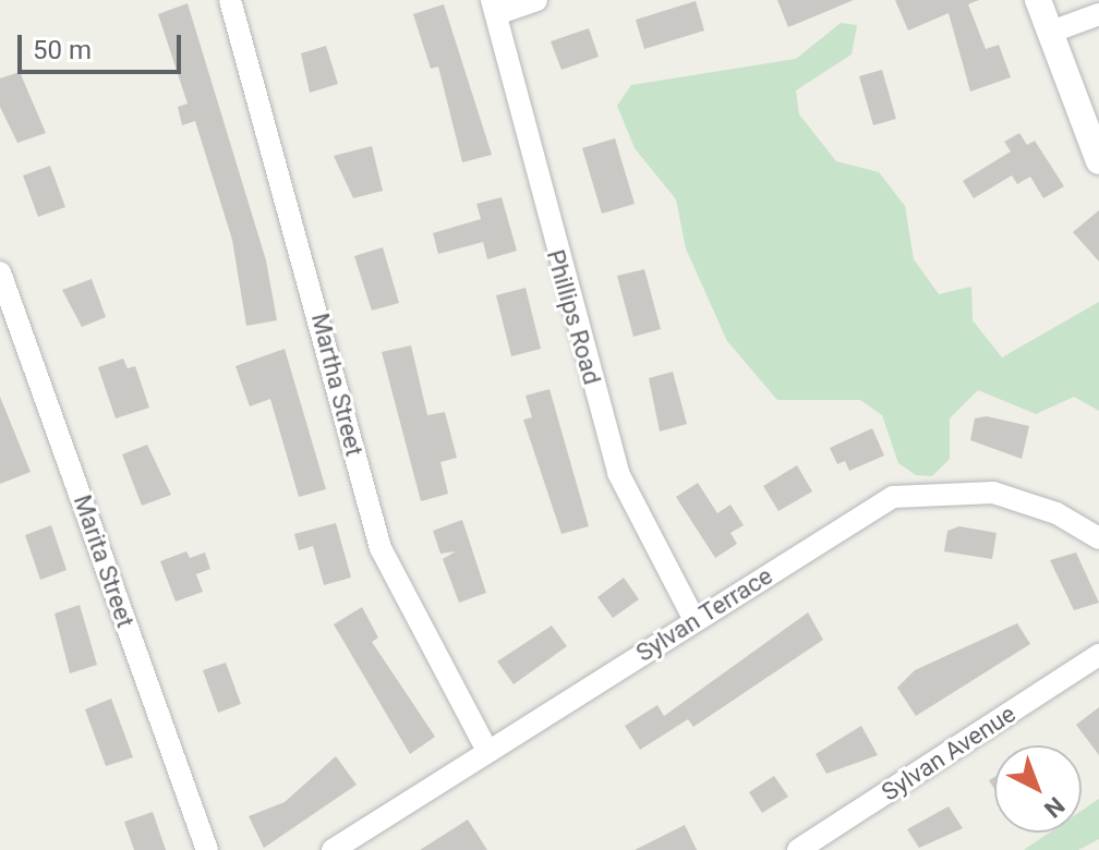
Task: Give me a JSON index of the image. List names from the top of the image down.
{
  "streets": {
    "street": [
      "Phillips Road",
      "Martha Street",
      "Marita Street",
      "Sylvan Terrace",
      "Sylvan Avenue"
    ]
  },
  "crossings": [
    ["Phillips Road", "Sylvan Terrace"],
    ["Martha Street", "Sylvan Terrace"]
  ],
  "scale_bar": "50 m",
  "north": "bottom right"
}
